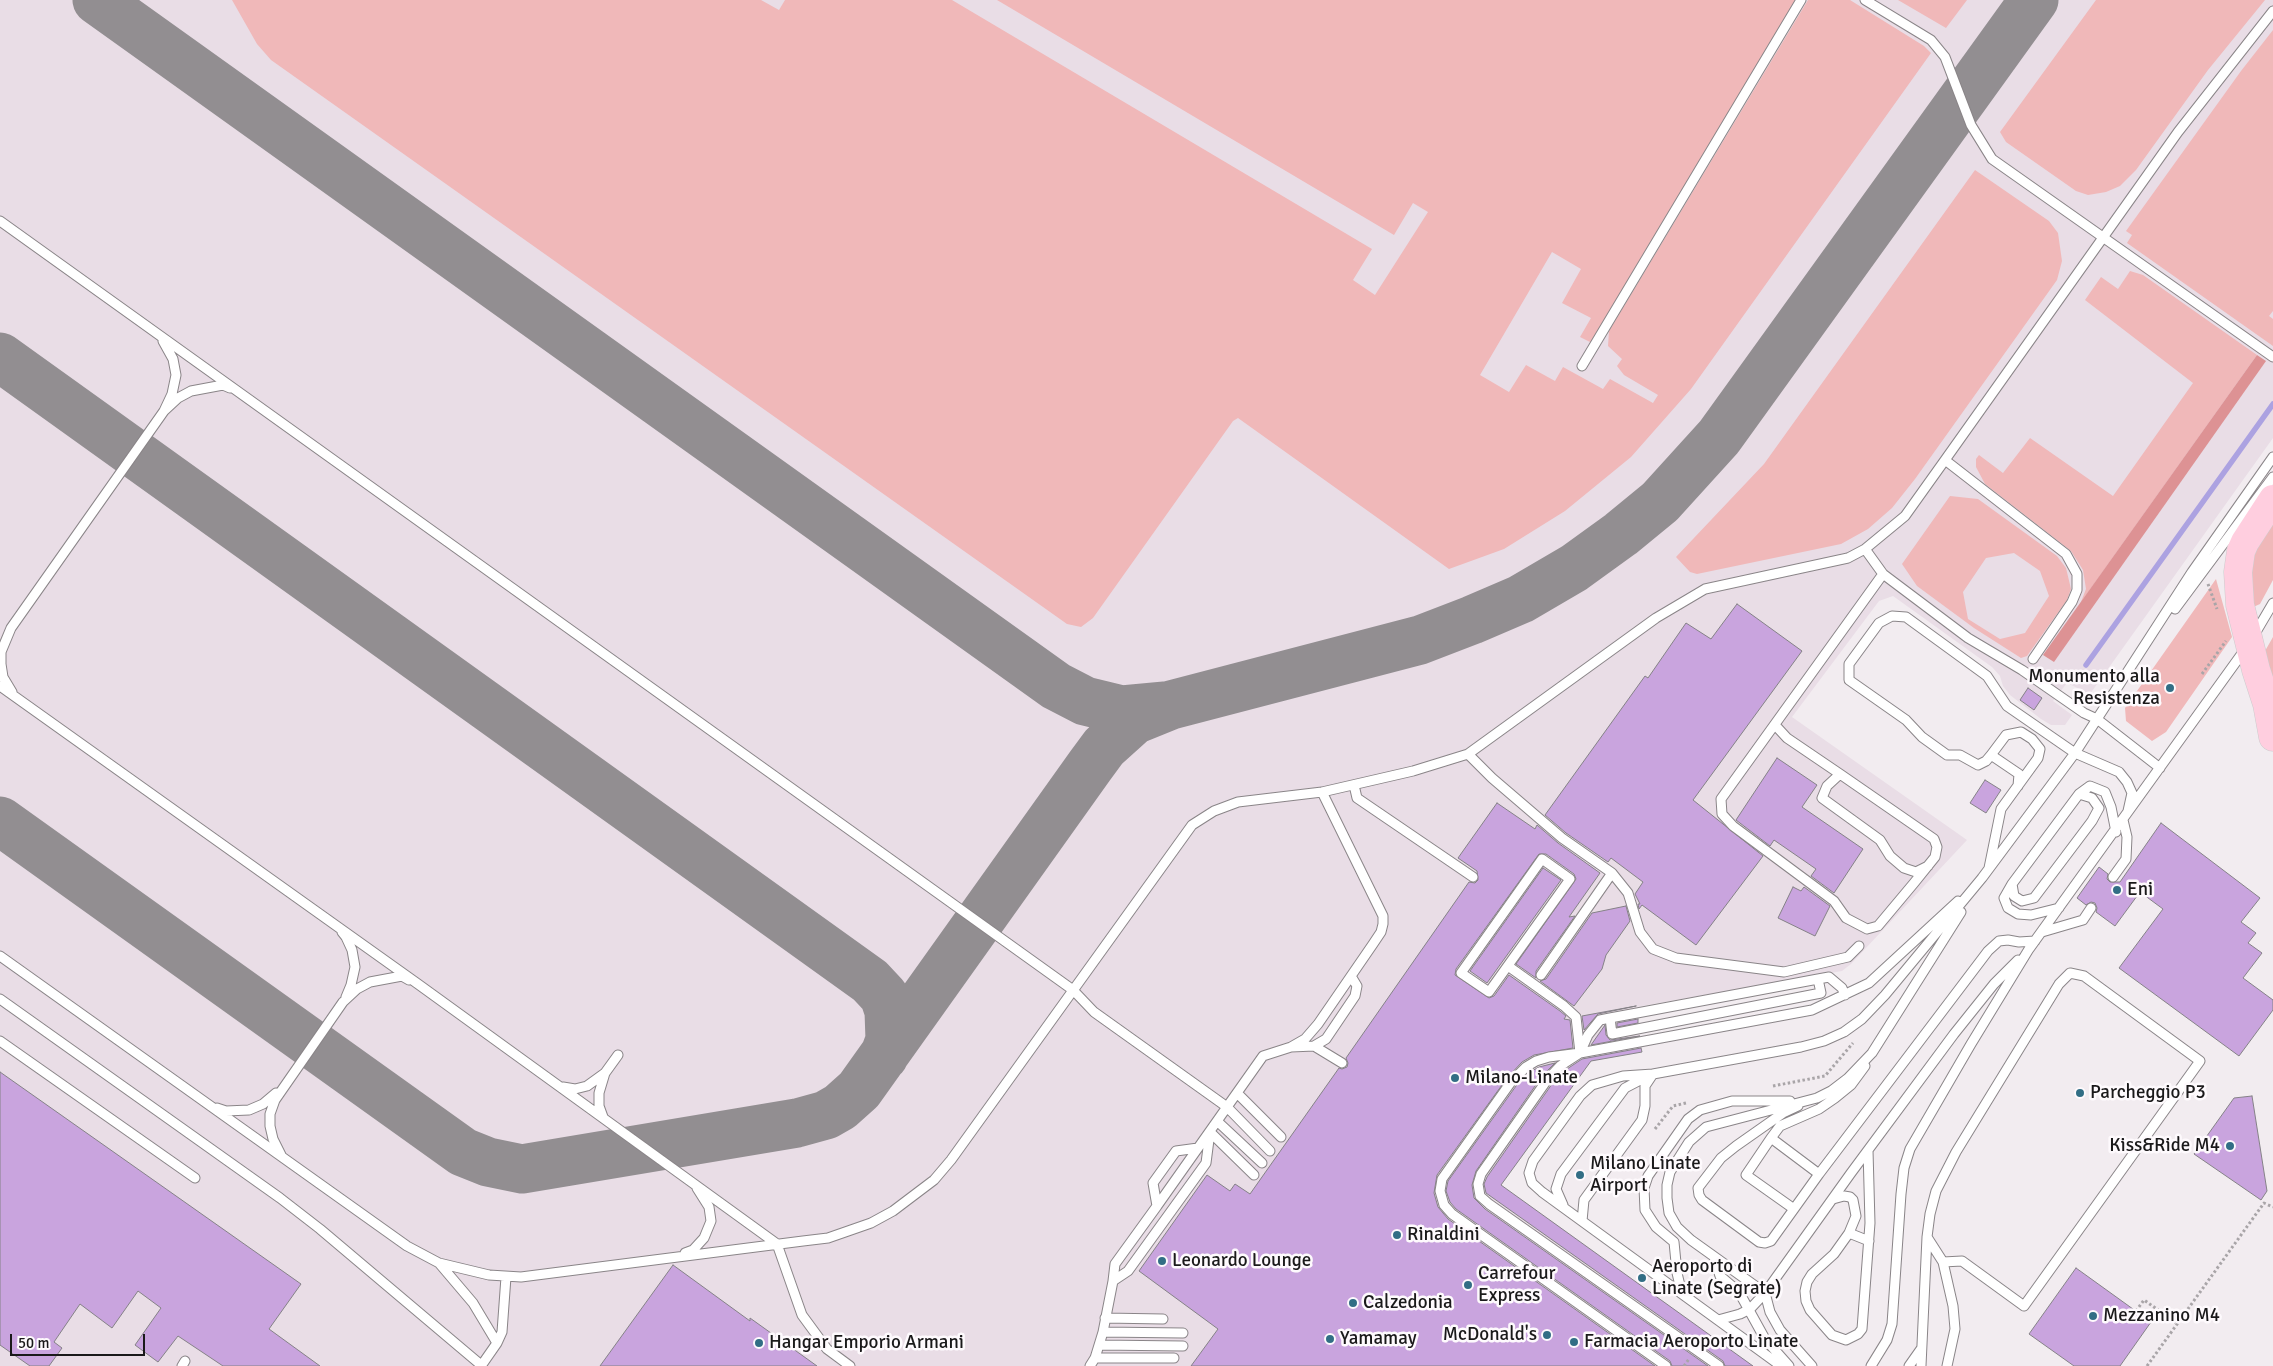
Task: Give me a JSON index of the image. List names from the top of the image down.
{
  "places": [
    "Monumento alla Resistenza",
    "Eni",
    "Milano-Linate",
    "Parcheggio P3",
    "Kiss&Ride M4",
    "Milano Linate Airport",
    "Rinaldini",
    "Leonardo Lounge",
    "Aeroporto di Linate (Segrate)",
    "Carrefour Express",
    "Calzedonia",
    "Mezzanino M4",
    "McDonald's",
    "Yamamay",
    "Farmacia Aeroporto Linate",
    "Hangar Emporio Armani"
  ],
  "scale_bar": "50 m"
}
